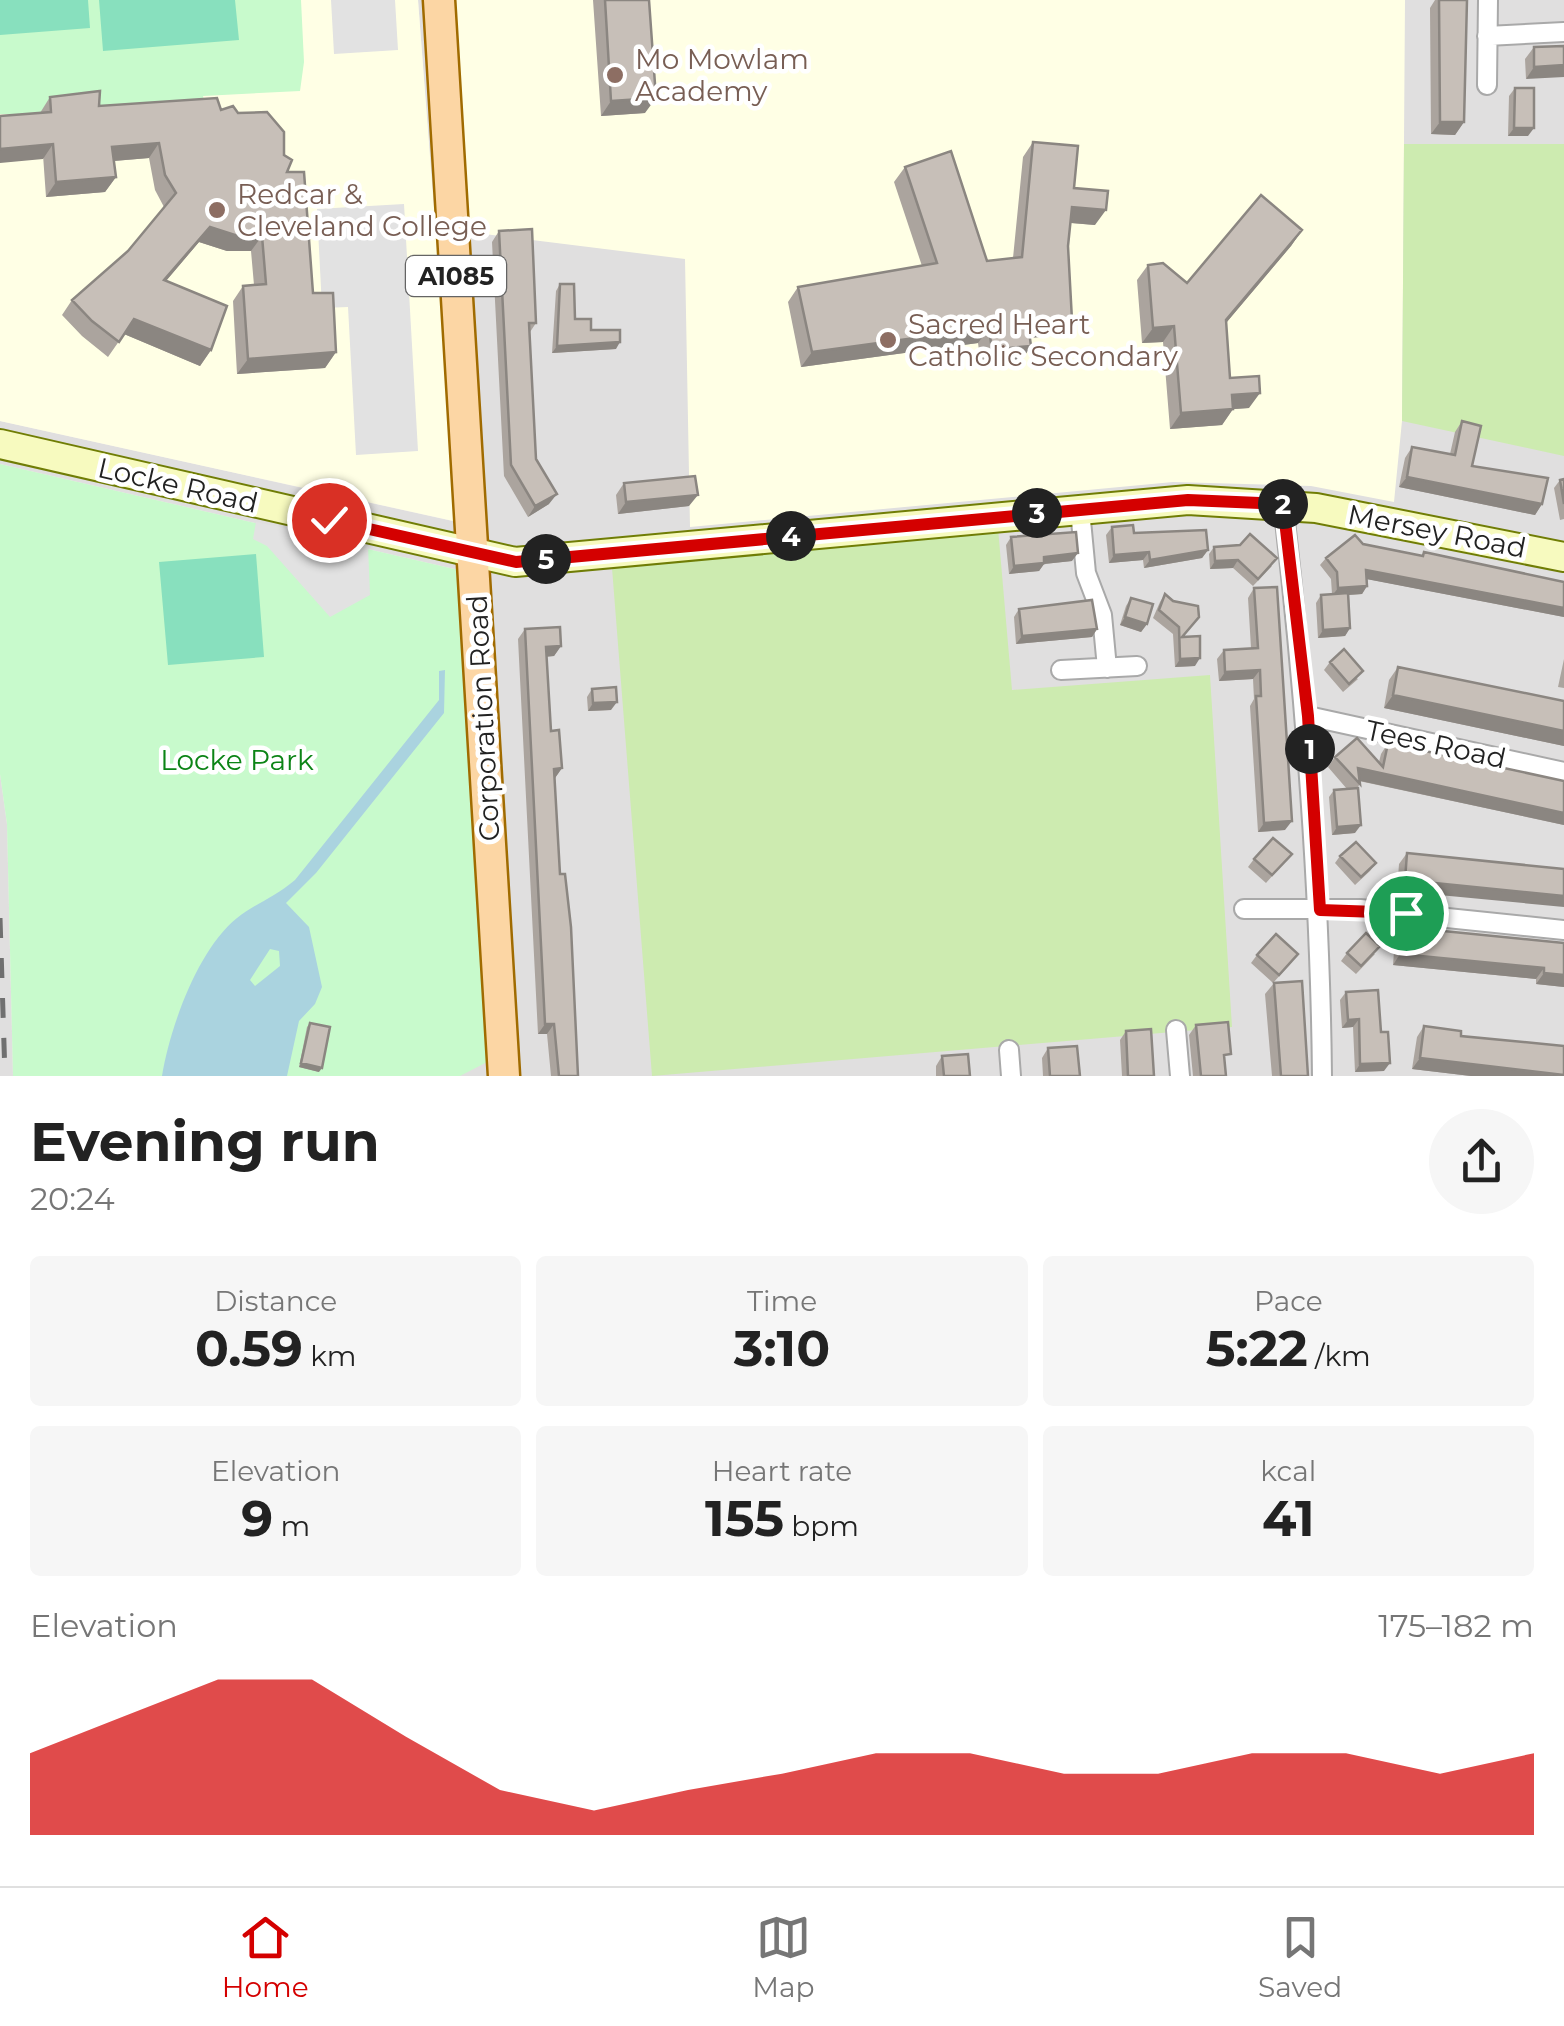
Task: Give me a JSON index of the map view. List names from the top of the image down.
{
  "streets": {
    "main road": ["A1085", "Corporation Road"],
    "street": ["Locke Road", "Mersey Road", "Tees Road"]
  },
  "crossings": [
    ["Locke Road", "Mersey Road"],
    ["Locke Road", "Corporation Road"],
    ["Mersey Road", "Corporation Road"]
  ],
  "parks": ["Locke Park"],
  "places": ["Mo Mowlam Academy", "Redcar & Cleveland College", "Sacred Heart Catholic Secondary"],
  "page": {
    "pins": [
      "2",
      "3",
      "4",
      "5",
      "1"
    ],
    "heading": ["Evening run", "20:24"],
    "stats": [
      ["Distance", "0.59 km"],
      ["Time", "3:10"],
      ["Pace", "5:22 /km"],
      ["Elevation", "9 m"],
      ["Heart rate", "155 bpm"],
      ["kcal", "41"]
    ],
    "chart": ["Elevation", "175–182 m"],
    "tabs": ["Home", "Map", "Saved"]
  }
}
